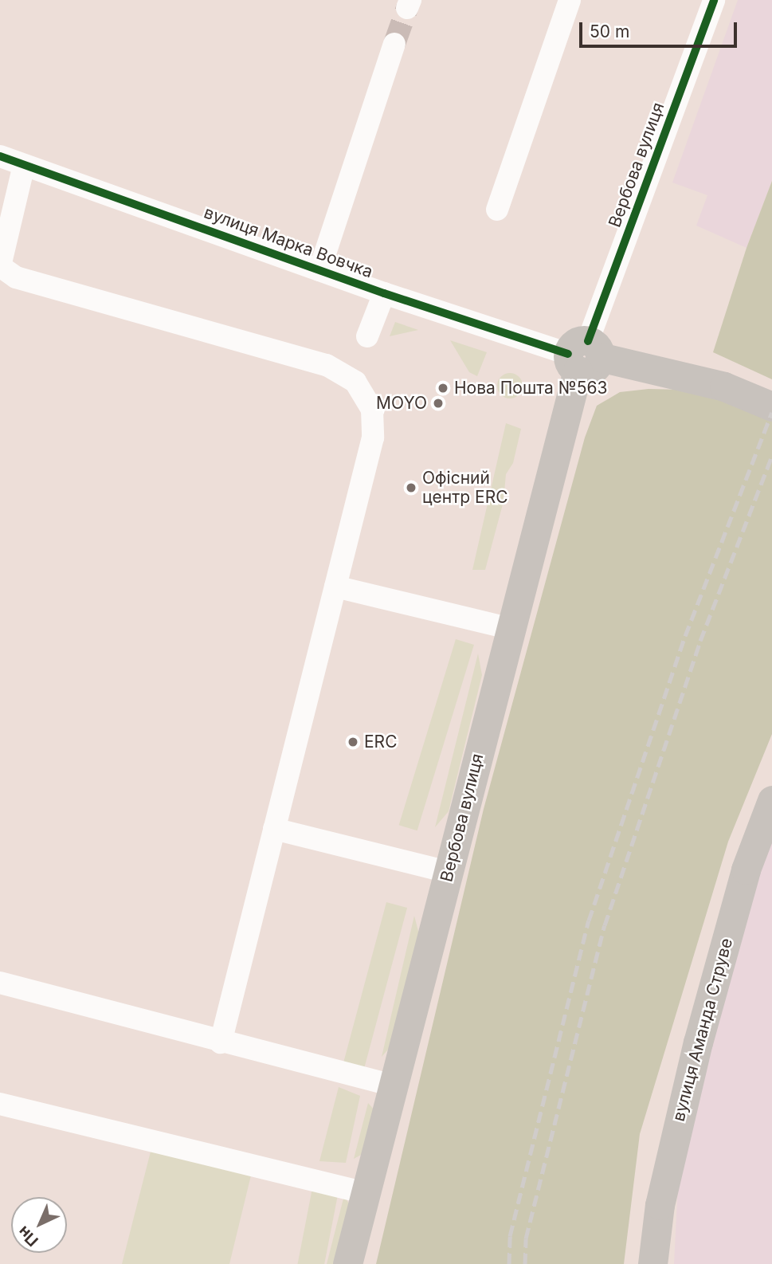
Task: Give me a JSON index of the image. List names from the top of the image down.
{
  "streets": {
    "main road": ["Вербова вулиця", "вулиця Аманда Струве"],
    "street": ["вулиця Марка Вовчка"]
  },
  "crossings": [
    ["Вербова вулиця", "вулиця Марка Вовчка"]
  ],
  "places": [
    "Нова Пошта №563",
    "MOYO",
    "Офісний центр ERC",
    "ERC"
  ],
  "scale_bar": "50 m",
  "north": "bottom left"
}
